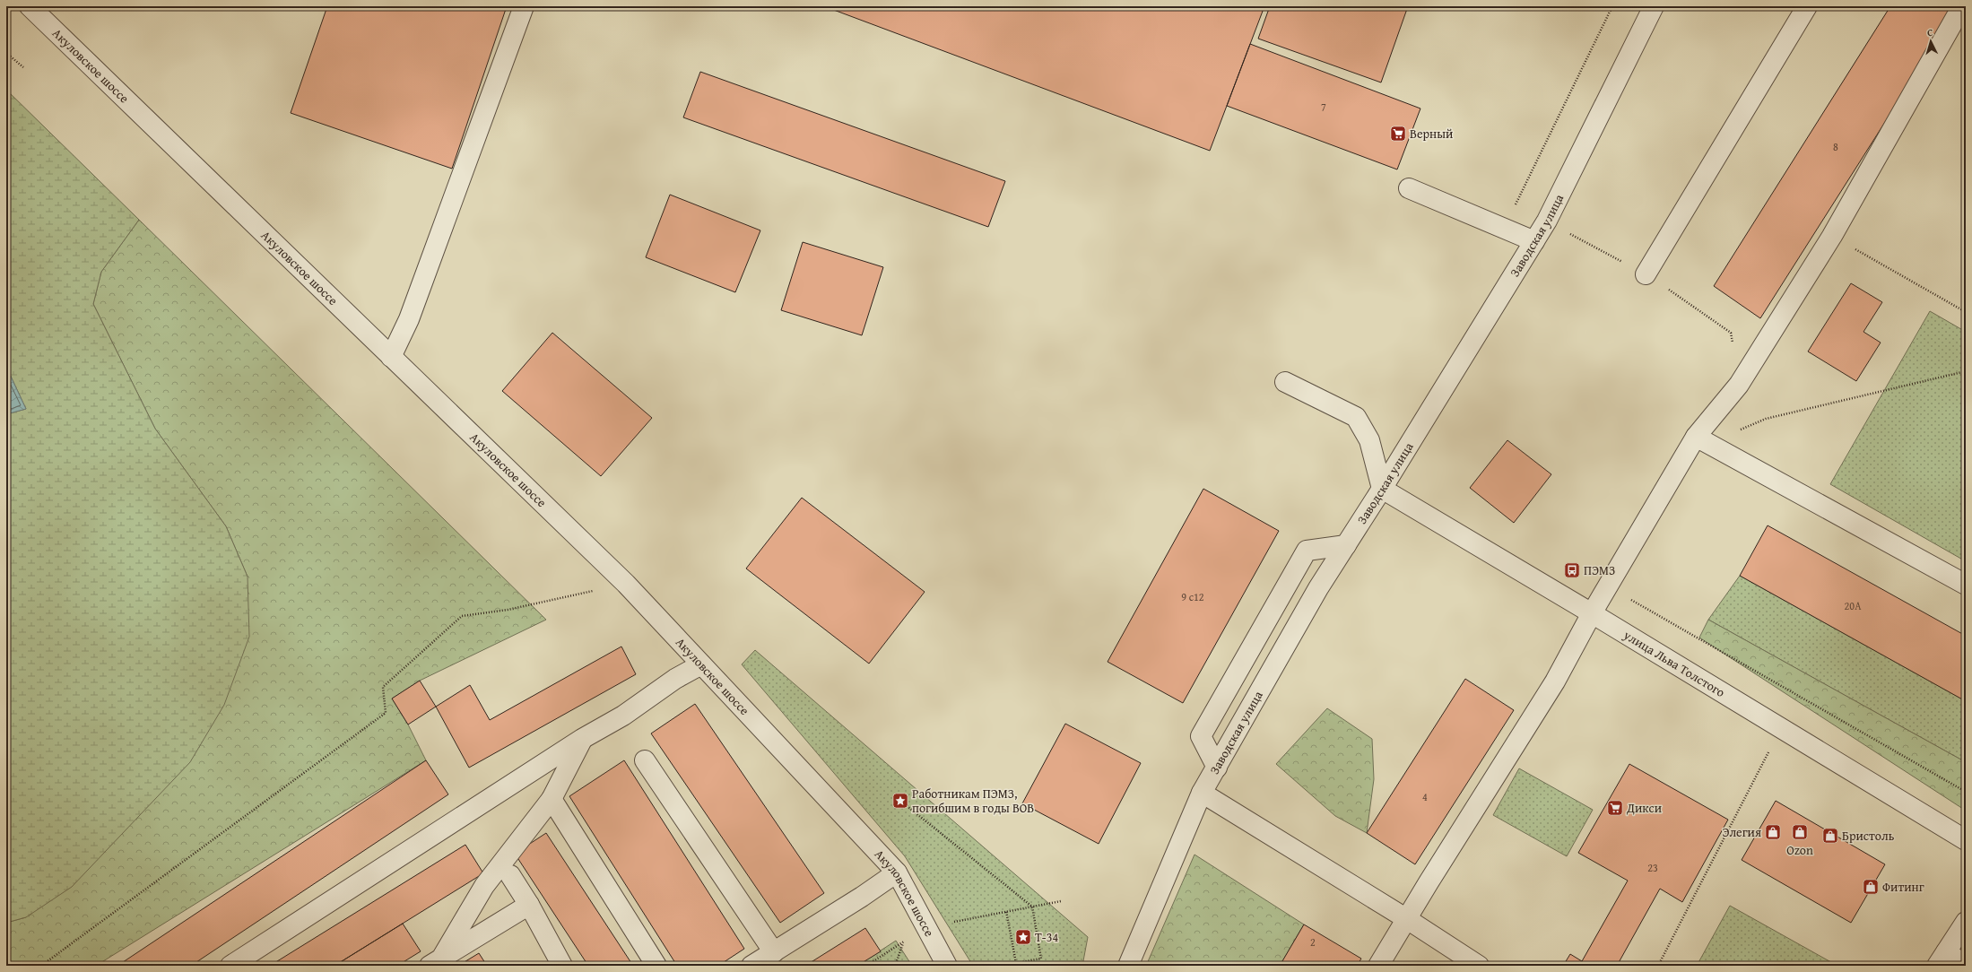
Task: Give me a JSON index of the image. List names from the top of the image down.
{
  "streets": {
    "street": ["Акуловское шоссе", "Заводская улица", "улица Льва Толстого"]
  },
  "crossings": [
    ["Заводская улица", "улица Льва Толстого"]
  ],
  "places": {
    "supermarket": ["Верный", "Дикси"],
    "bus stop": ["ПЭМЗ"],
    "place": ["Работникам ПЭМЗ, погибшим в годы ВОВ", "Т-34"],
    "shop": [
      "Элегия",
      "Ozon",
      "Бристоль",
      "Фитинг"
    ]
  },
  "house_numbers": [
    "7",
    "8",
    "9 с12",
    "20А",
    "4",
    "23",
    "2"
  ],
  "north": "top"
}
